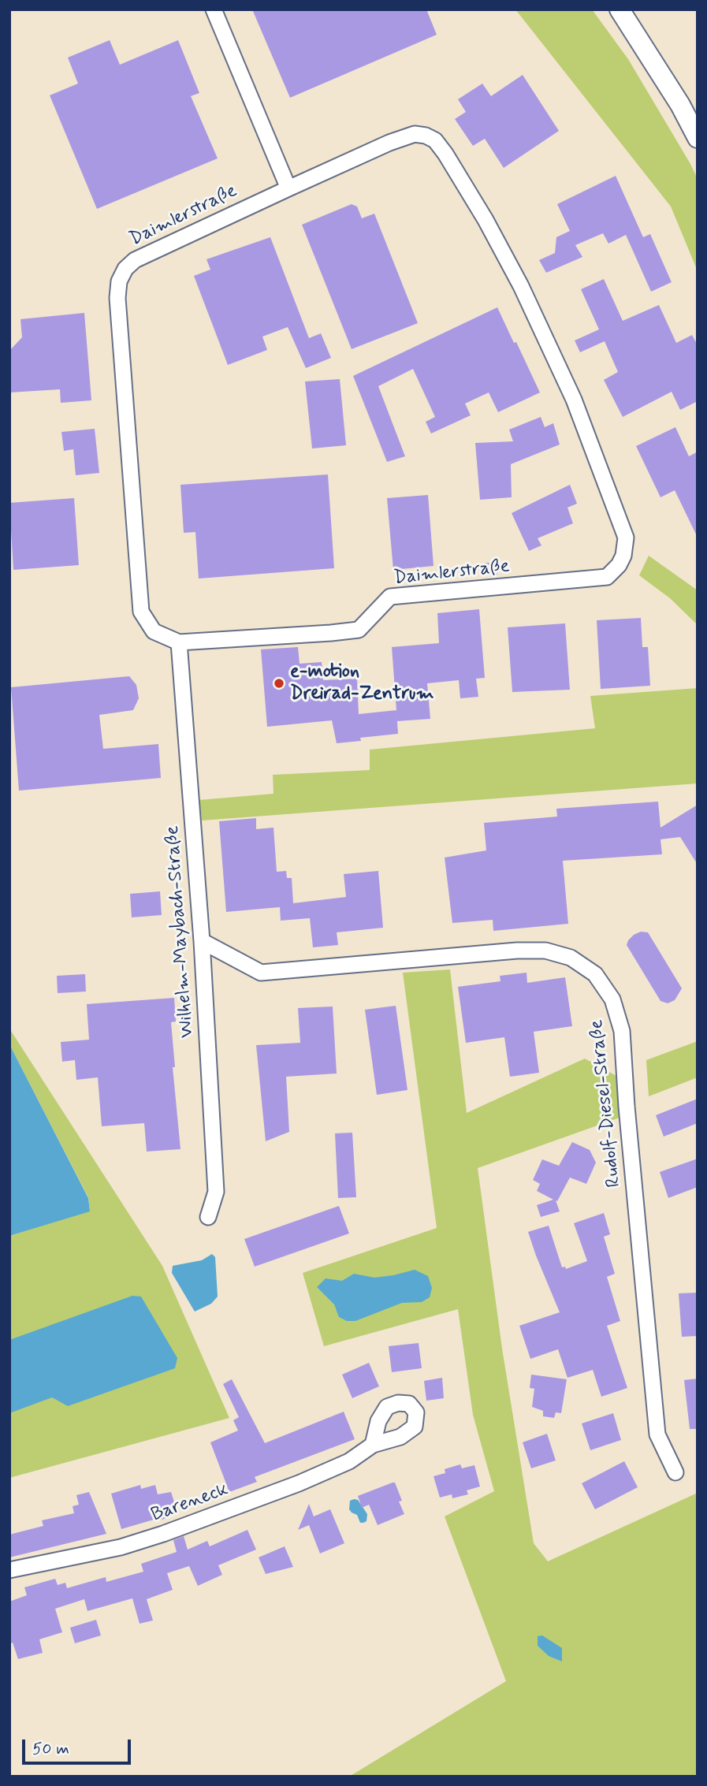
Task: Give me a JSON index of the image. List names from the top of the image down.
{
  "streets": {
    "street": [
      "Daimlerstraße",
      "Wilhelm-Maybach-Straße",
      "Rudolf-Diesel-Straße",
      "Bareneck"
    ]
  },
  "crossings": [
    ["Daimlerstraße", "Wilhelm-Maybach-Straße"],
    ["Wilhelm-Maybach-Straße", "Rudolf-Diesel-Straße"]
  ],
  "places": ["e-motion Dreirad-Zentrum"],
  "scale_bar": "50 m"
}
